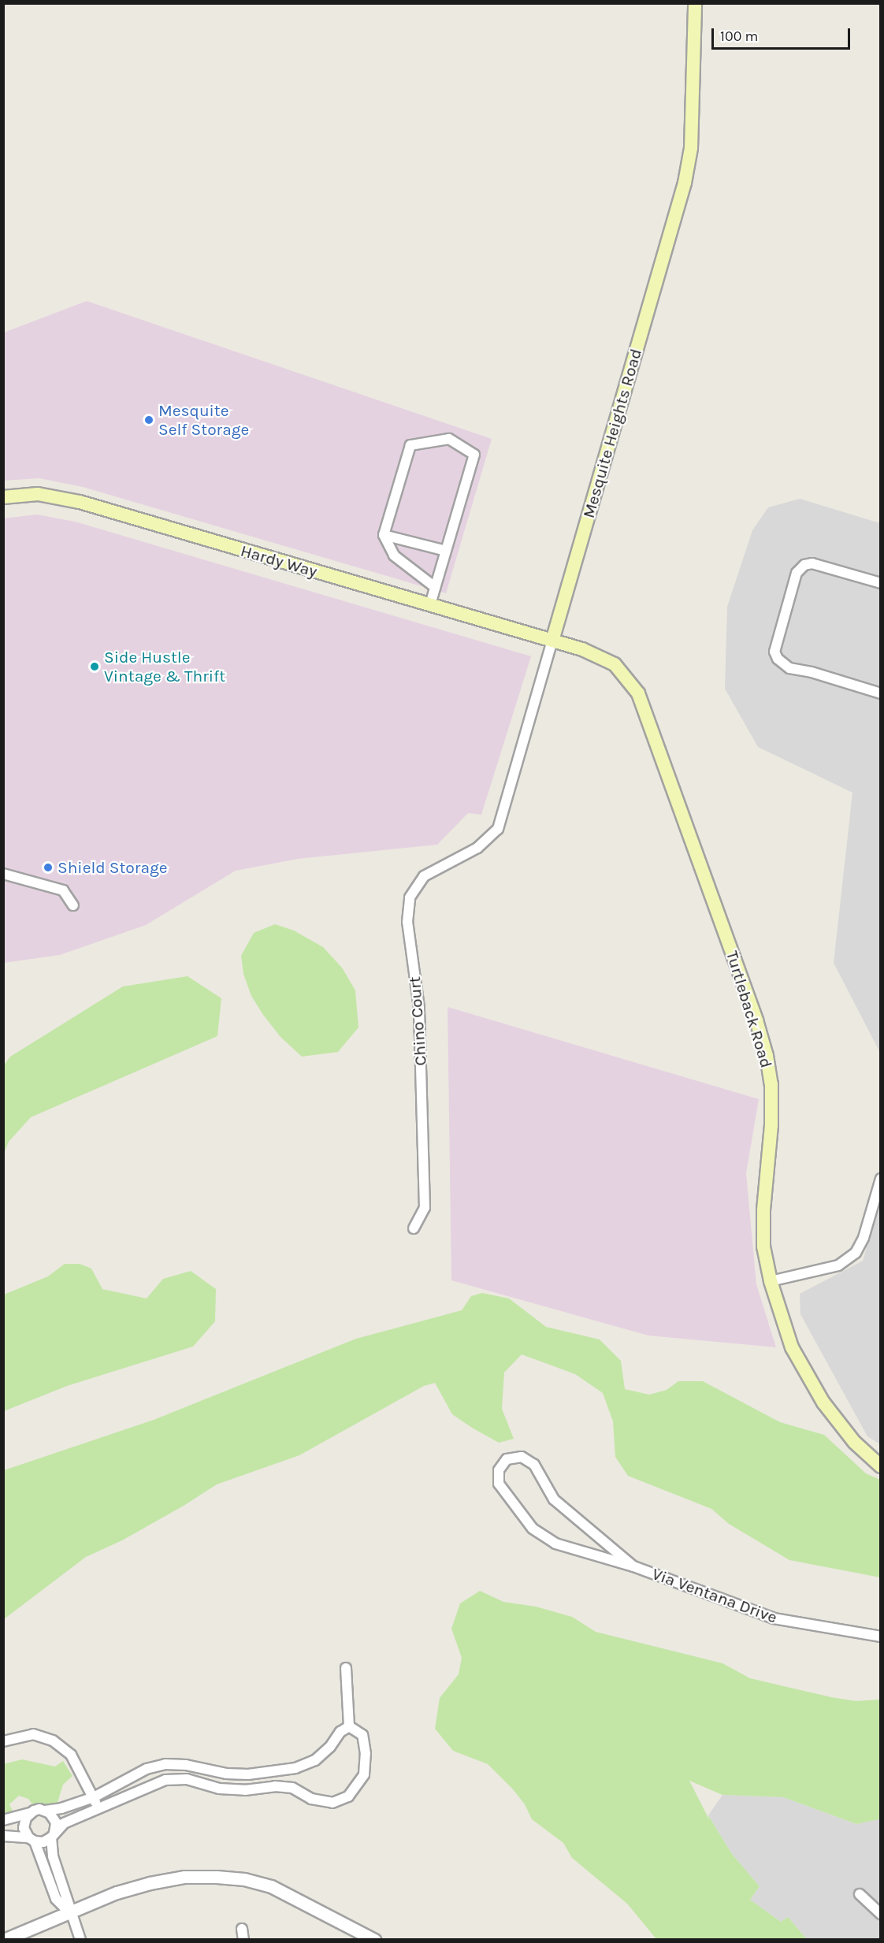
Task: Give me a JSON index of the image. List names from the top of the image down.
{
  "streets": {
    "main road": ["Mesquite Heights Road", "Hardy Way", "Turtleback Road"],
    "street": ["Chino Court", "Via Ventana Drive"]
  },
  "crossings": [
    ["Mesquite Heights Road", "Hardy Way"],
    ["Mesquite Heights Road", "Turtleback Road"],
    ["Mesquite Heights Road", "Chino Court"],
    ["Hardy Way", "Turtleback Road"]
  ],
  "places": ["Mesquite Self Storage", "Side Hustle Vintage & Thrift", "Shield Storage"],
  "scale_bar": "100 m"
}
